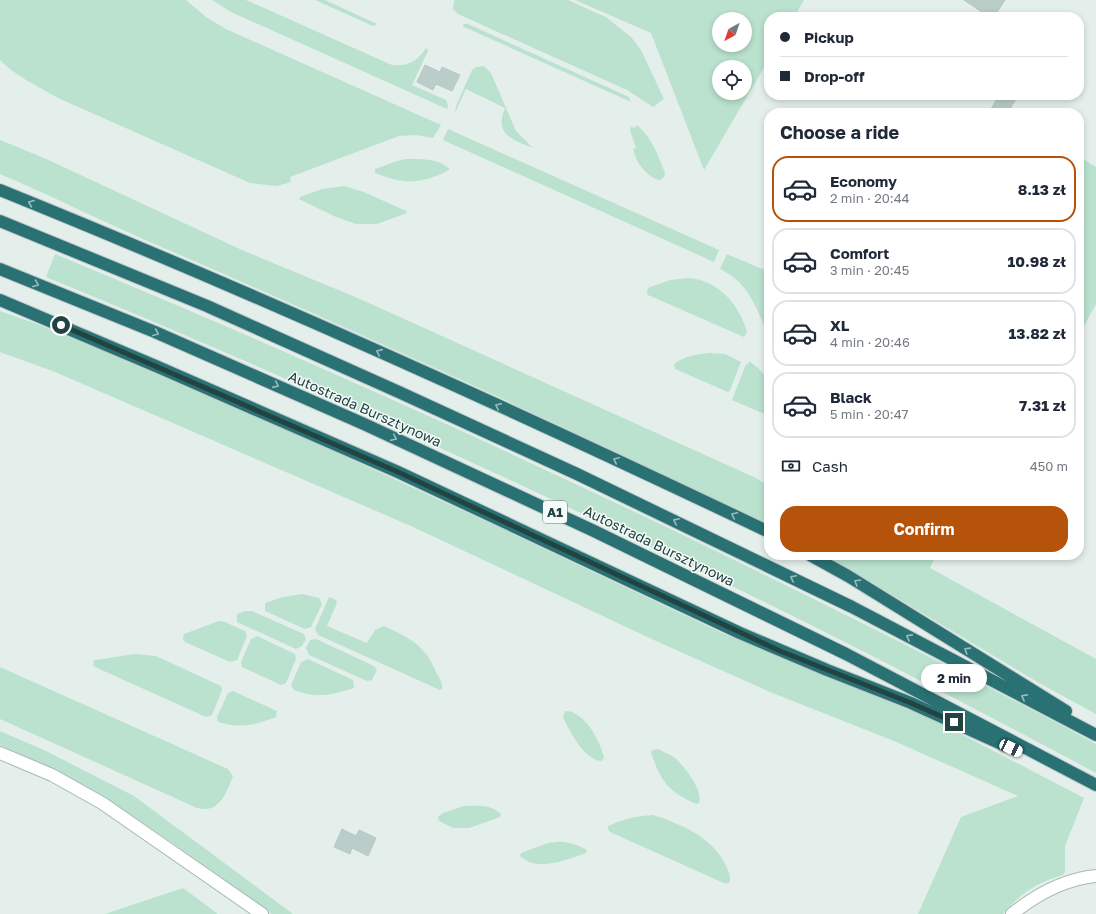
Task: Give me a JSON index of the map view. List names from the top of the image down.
{
  "streets": {
    "highway": ["Autostrada Bursztynowa", "A1"]
  },
  "north": "bottom left",
  "page": {
    "banner": ["Pickup", "Drop-off"],
    "heading": "Choose a ride",
    "list": [
      {
        "name": "Economy",
        "note": "2 min · 20:44",
        "value": "8.13 zł"
      },
      {
        "name": "Comfort",
        "note": "3 min · 20:45",
        "value": "10.98 zł"
      },
      {
        "name": "XL",
        "note": "4 min · 20:46",
        "value": "13.82 zł"
      },
      {
        "name": "Black",
        "note": "5 min · 20:47",
        "value": "7.31 zł"
      }
    ],
    "pay": ["Cash", "450 m"],
    "buttons": "Confirm",
    "bubble": "2 min"
  }
}
